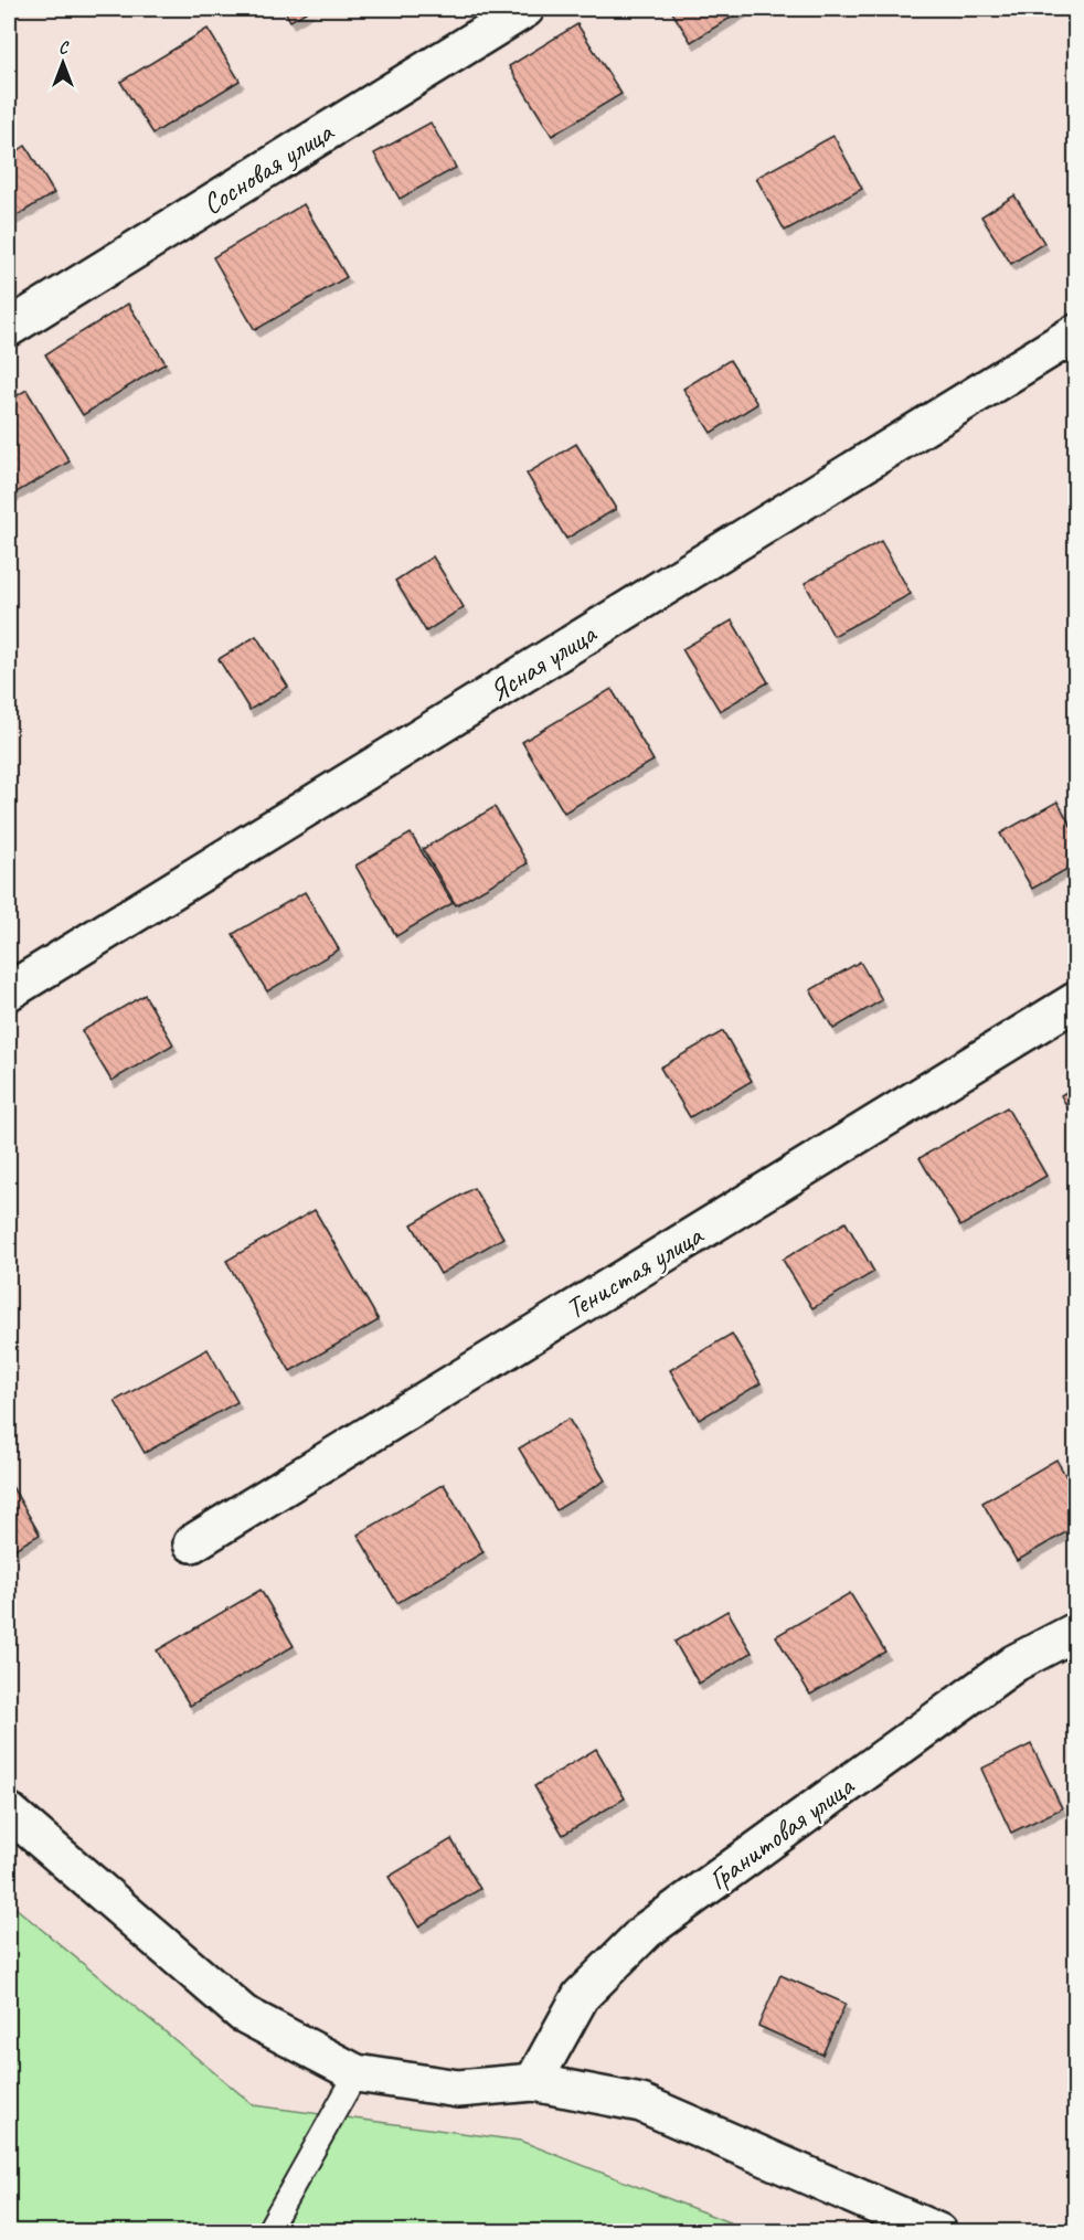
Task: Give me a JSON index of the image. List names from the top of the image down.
{
  "streets": {
    "street": [
      "Сосновая улица",
      "Ясная улица",
      "Тенистая улица",
      "Гранитовая улица"
    ]
  },
  "north": "top"
}
